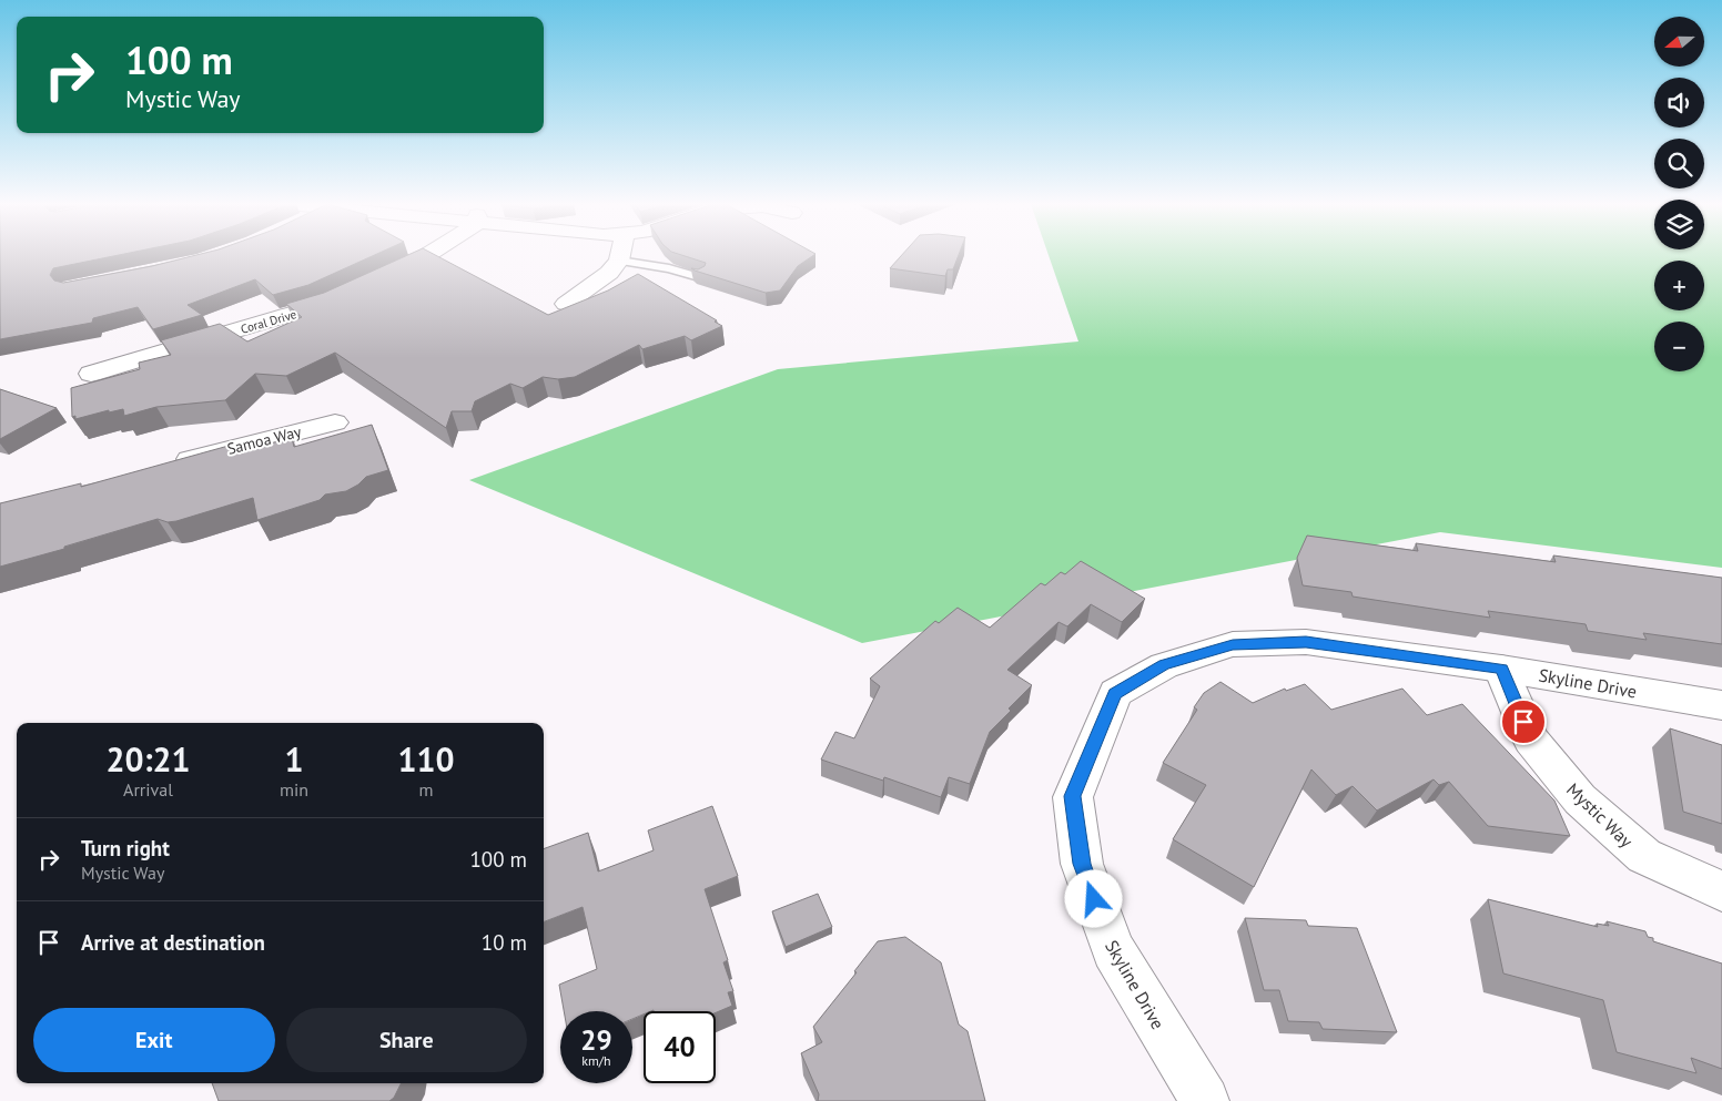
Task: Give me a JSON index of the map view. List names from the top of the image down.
{
  "streets": {
    "street": [
      "Coral Drive",
      "Samoa Way",
      "Skyline Drive",
      "Mystic Way"
    ]
  },
  "crossings": [
    ["Skyline Drive", "Mystic Way"]
  ],
  "north": "left",
  "page": {
    "map_buttons": ["+", "−"],
    "turn": ["100 m", "Mystic Way"],
    "eta": [
      "20:21",
      "Arrival",
      "1",
      "min",
      "110",
      "m"
    ],
    "list": [
      {
        "name": "Turn right",
        "note": "Mystic Way",
        "value": "100 m"
      },
      {
        "name": "Arrive at destination",
        "value": "10 m"
      }
    ],
    "buttons": ["Exit", "Share"],
    "speed": "29 km/h",
    "limit": "40"
  }
}
